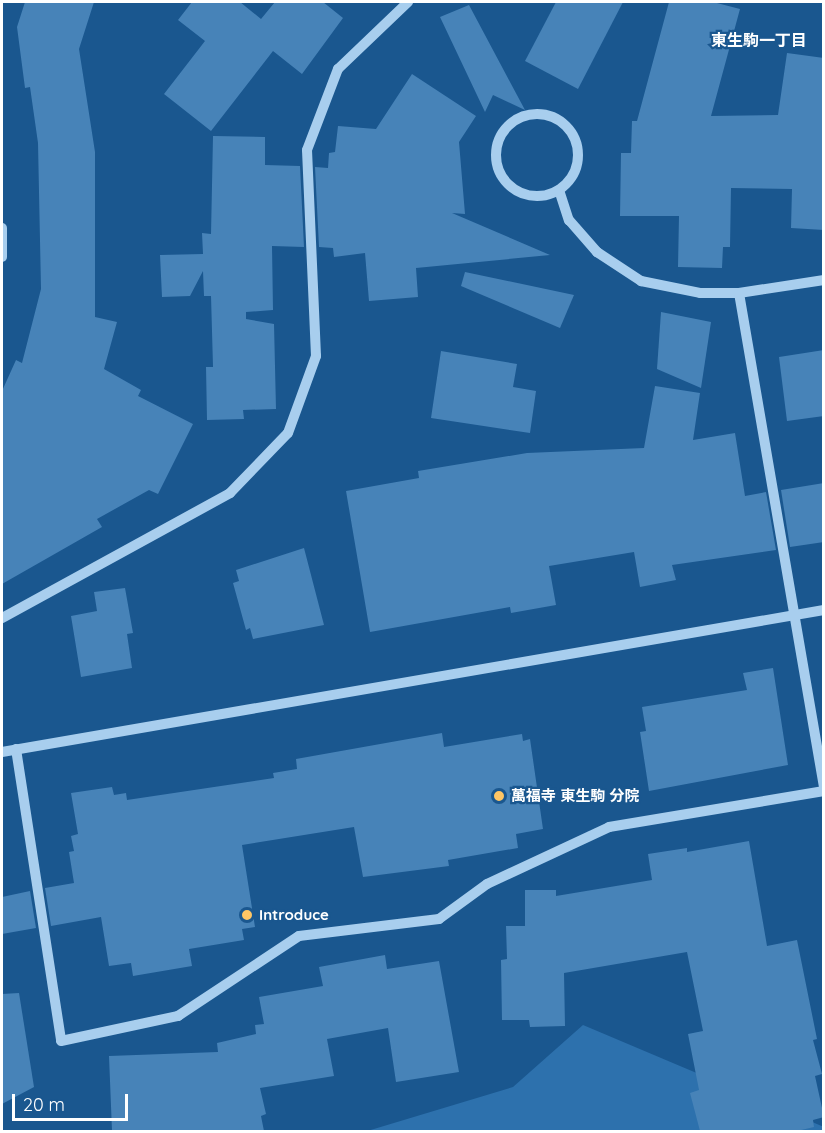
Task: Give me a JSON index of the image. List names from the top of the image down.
{
  "districts": ["東生駒一丁目"],
  "places": ["萬福寺 東生駒 分院", "Introduce"],
  "scale_bar": "20 m"
}
